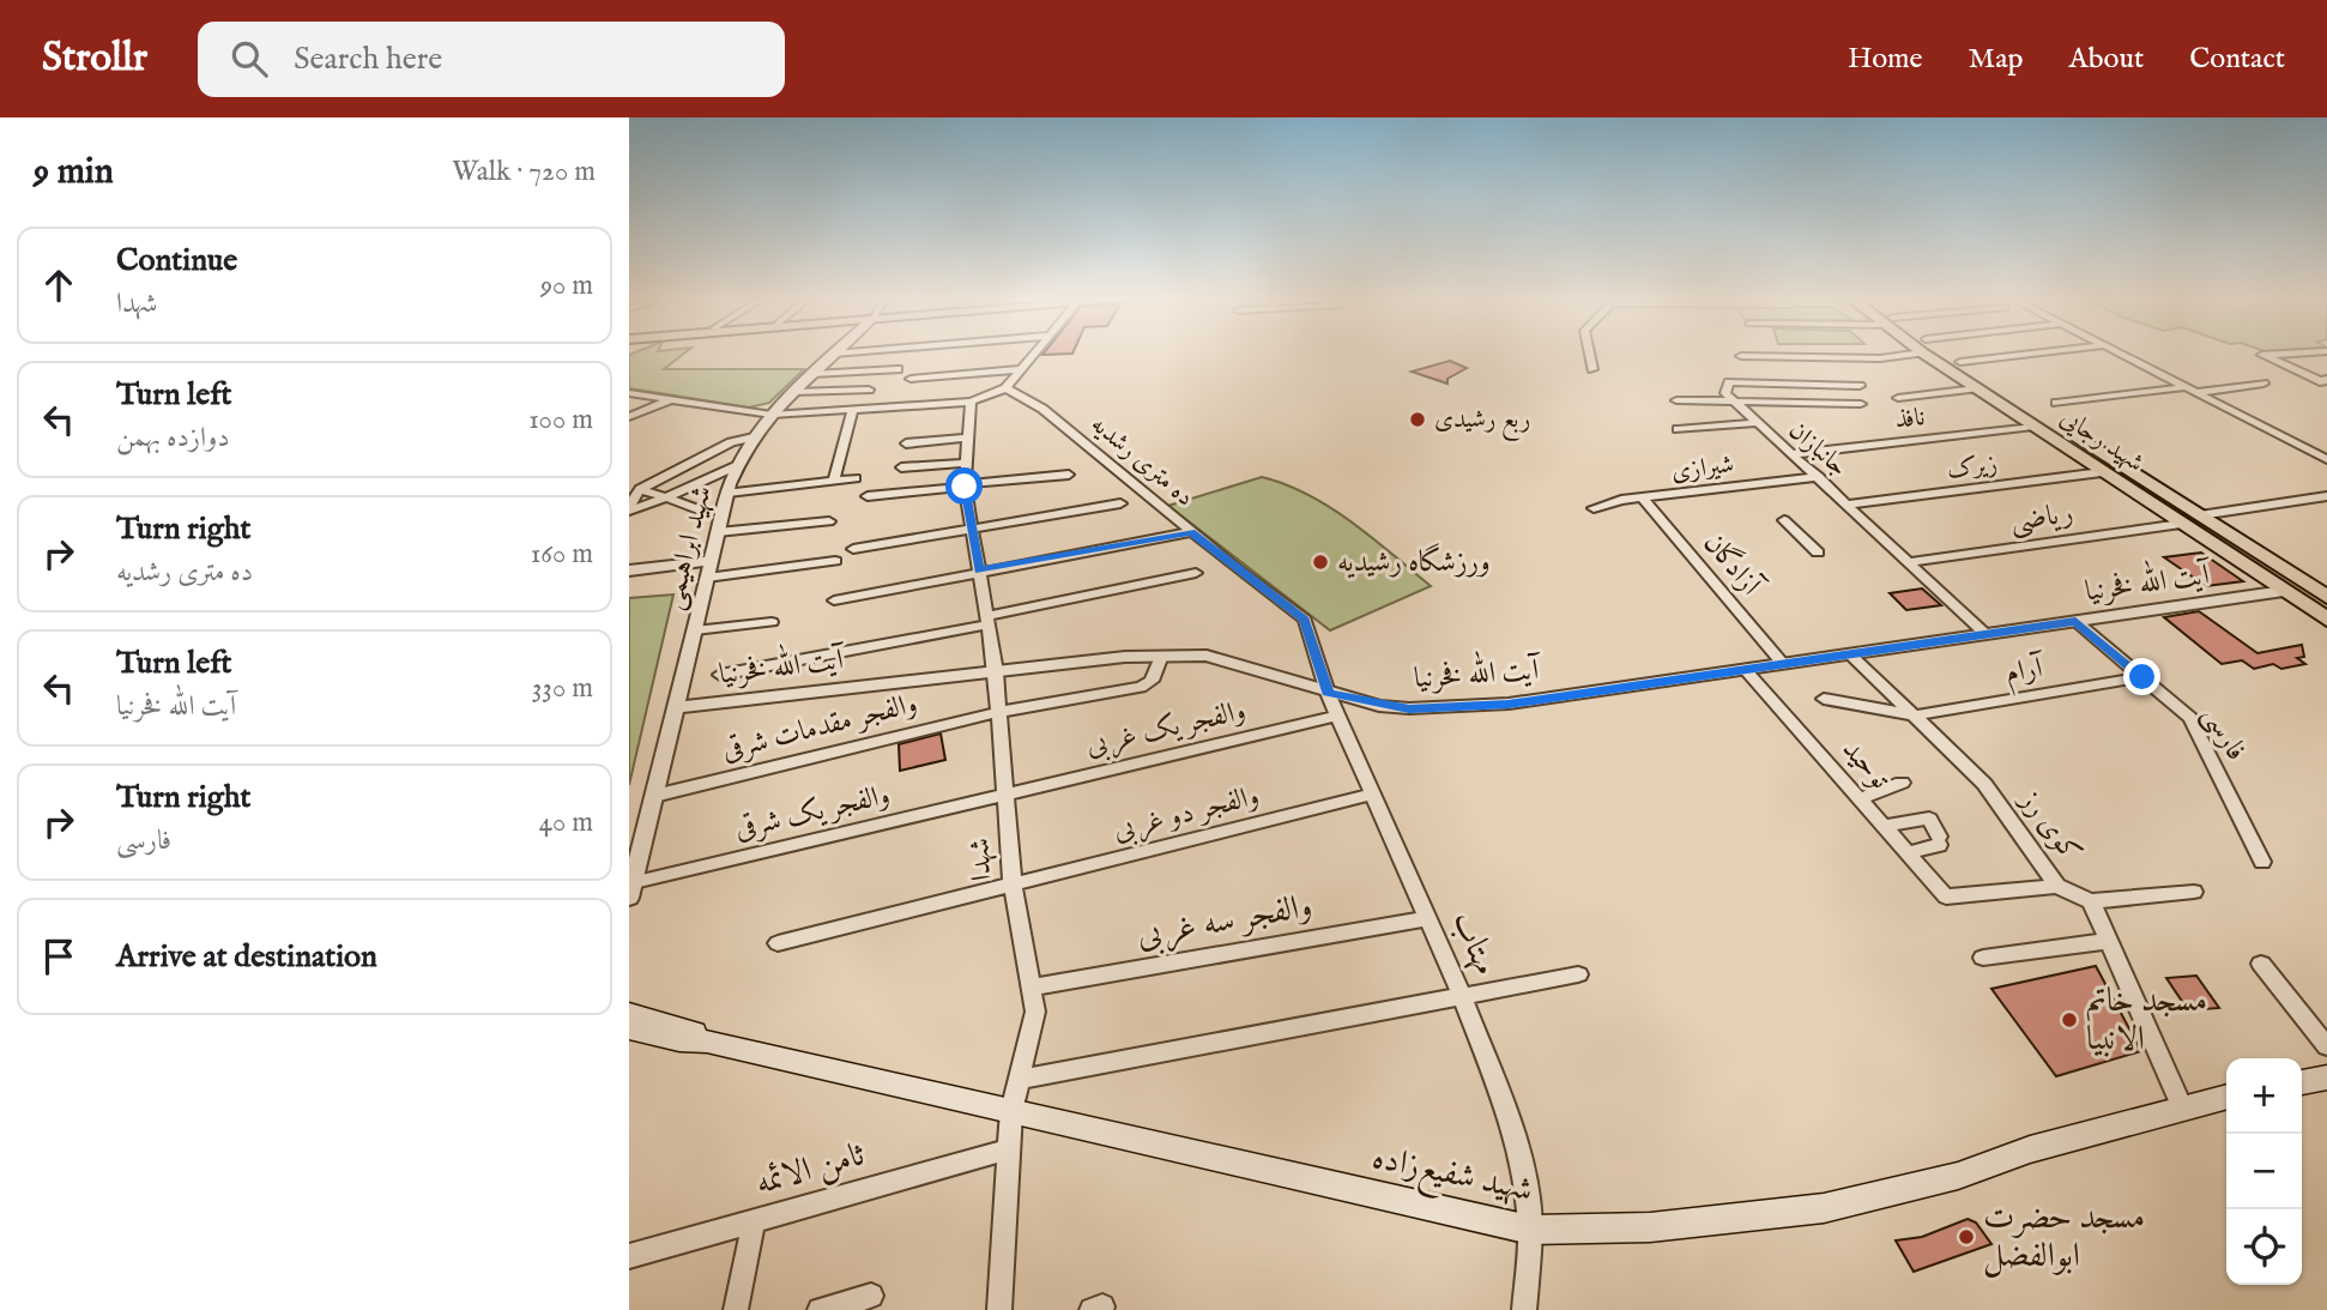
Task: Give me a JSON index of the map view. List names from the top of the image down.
{
  "streets": {
    "main road": ["شهید رجایی", "شهید شفیع‌زاده"],
    "street": [
      "نافذ",
      "جانبازان",
      "ده متری رشدیه",
      "زیرک",
      "شیرازی",
      "ریاضی",
      "شهید ابراهیمی",
      "آزادگان",
      "آیت الله فخرنیا",
      "آرام",
      "والفجر مقدمات شرقی",
      "والفجر یک غربی",
      "فارسی",
      "توحید",
      "والفجر یک شرقی",
      "والفجر دو غربی",
      "کوی رز",
      "شهدا",
      "والفجر سه غربی",
      "مهتاب",
      "ثامن الائمه"
    ]
  },
  "crossings": [
    ["نافذ", "شهید رجایی"],
    ["نافذ", "جانبازان"],
    ["شهید رجایی", "زیرک"],
    ["شهید رجایی", "ریاضی"],
    ["شهید رجایی", "آیت الله فخرنیا"],
    ["جانبازان", "زیرک"],
    ["جانبازان", "شیرازی"],
    ["جانبازان", "ریاضی"],
    ["جانبازان", "آیت الله فخرنیا"],
    ["ده متری رشدیه", "آیت الله فخرنیا"],
    ["ده متری رشدیه", "مهتاب"],
    ["شیرازی", "آزادگان"],
    ["شهید ابراهیمی", "آیت الله فخرنیا"],
    ["شهید ابراهیمی", "والفجر مقدمات شرقی"],
    ["شهید ابراهیمی", "والفجر یک شرقی"],
    ["آزادگان", "آیت الله فخرنیا"],
    ["آیت الله فخرنیا", "والفجر مقدمات شرقی"],
    ["آیت الله فخرنیا", "فارسی"],
    ["آیت الله فخرنیا", "توحید"],
    ["آیت الله فخرنیا", "کوی رز"],
    ["آیت الله فخرنیا", "شهدا"],
    ["آیت الله فخرنیا", "مهتاب"],
    ["آرام", "فارسی"],
    ["آرام", "کوی رز"],
    ["والفجر مقدمات شرقی", "شهدا"],
    ["والفجر یک غربی", "والفجر یک شرقی"],
    ["والفجر یک غربی", "شهدا"],
    ["والفجر یک غربی", "مهتاب"],
    ["توحید", "کوی رز"],
    ["والفجر یک شرقی", "شهدا"],
    ["والفجر دو غربی", "شهدا"],
    ["والفجر دو غربی", "مهتاب"],
    ["شهدا", "والفجر سه غربی"],
    ["شهدا", "ثامن الائمه"],
    ["شهدا", "شهید شفیع‌زاده"],
    ["والفجر سه غربی", "مهتاب"],
    ["مهتاب", "شهید شفیع‌زاده"]
  ],
  "places": [
    "ربع رشیدی",
    "ورزشگاه رشیدیه",
    "مسجد خاتم الانبیا",
    "مسجد حضرت ابوالفضل"
  ],
  "page": {
    "header": "Strollr",
    "search": "Search here",
    "nav": [
      "Home",
      "Map",
      "About",
      "Contact"
    ],
    "heading": ["9 min", "Walk · 720 m"],
    "list": [
      ["Continue", "شهدا", "90 m"],
      ["Turn left", "دوازده بهمن", "100 m"],
      ["Turn right", "ده متری رشدیه", "160 m"],
      ["Turn left", "آیت الله فخرنیا", "330 m"],
      ["Turn right", "فارسی", "40 m"],
      "Arrive at destination"
    ],
    "map_buttons": ["+", "−"]
  }
}
